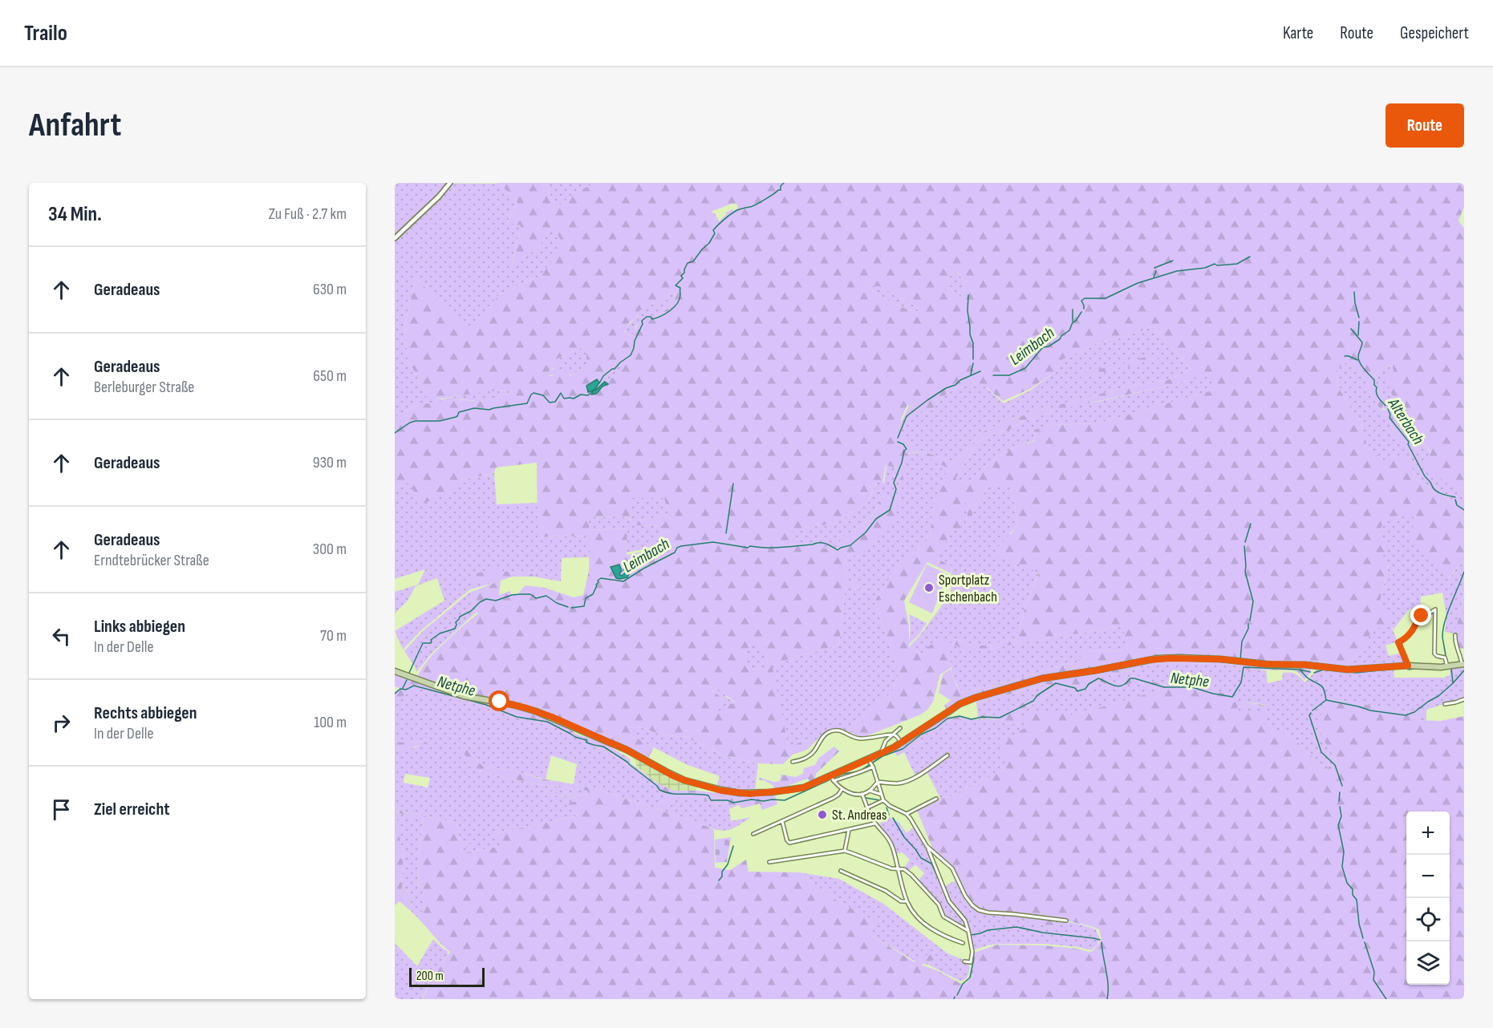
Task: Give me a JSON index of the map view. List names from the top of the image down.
{
  "water": ["Leimbach", "Alterbach", "Netphe"],
  "places": ["Sportplatz Eschenbach", "St. Andreas"],
  "scale_bar": "200 m",
  "page": {
    "header": "Trailo",
    "nav": ["Karte", "Route", "Gespeichert"],
    "buttons": "Route",
    "title": "Anfahrt",
    "heading": ["34 Min.", "Zu Fuß · 2.7 km"],
    "list": [
      ["Geradeaus", "630 m"],
      ["Geradeaus", "Berleburger Straße", "650 m"],
      ["Geradeaus", "930 m"],
      ["Geradeaus", "Erndtebrücker Straße", "300 m"],
      ["Links abbiegen", "In der Delle", "70 m"],
      ["Rechts abbiegen", "In der Delle", "100 m"],
      "Ziel erreicht"
    ],
    "map_buttons": ["+", "−"],
    "scale": "200 m"
  }
}
